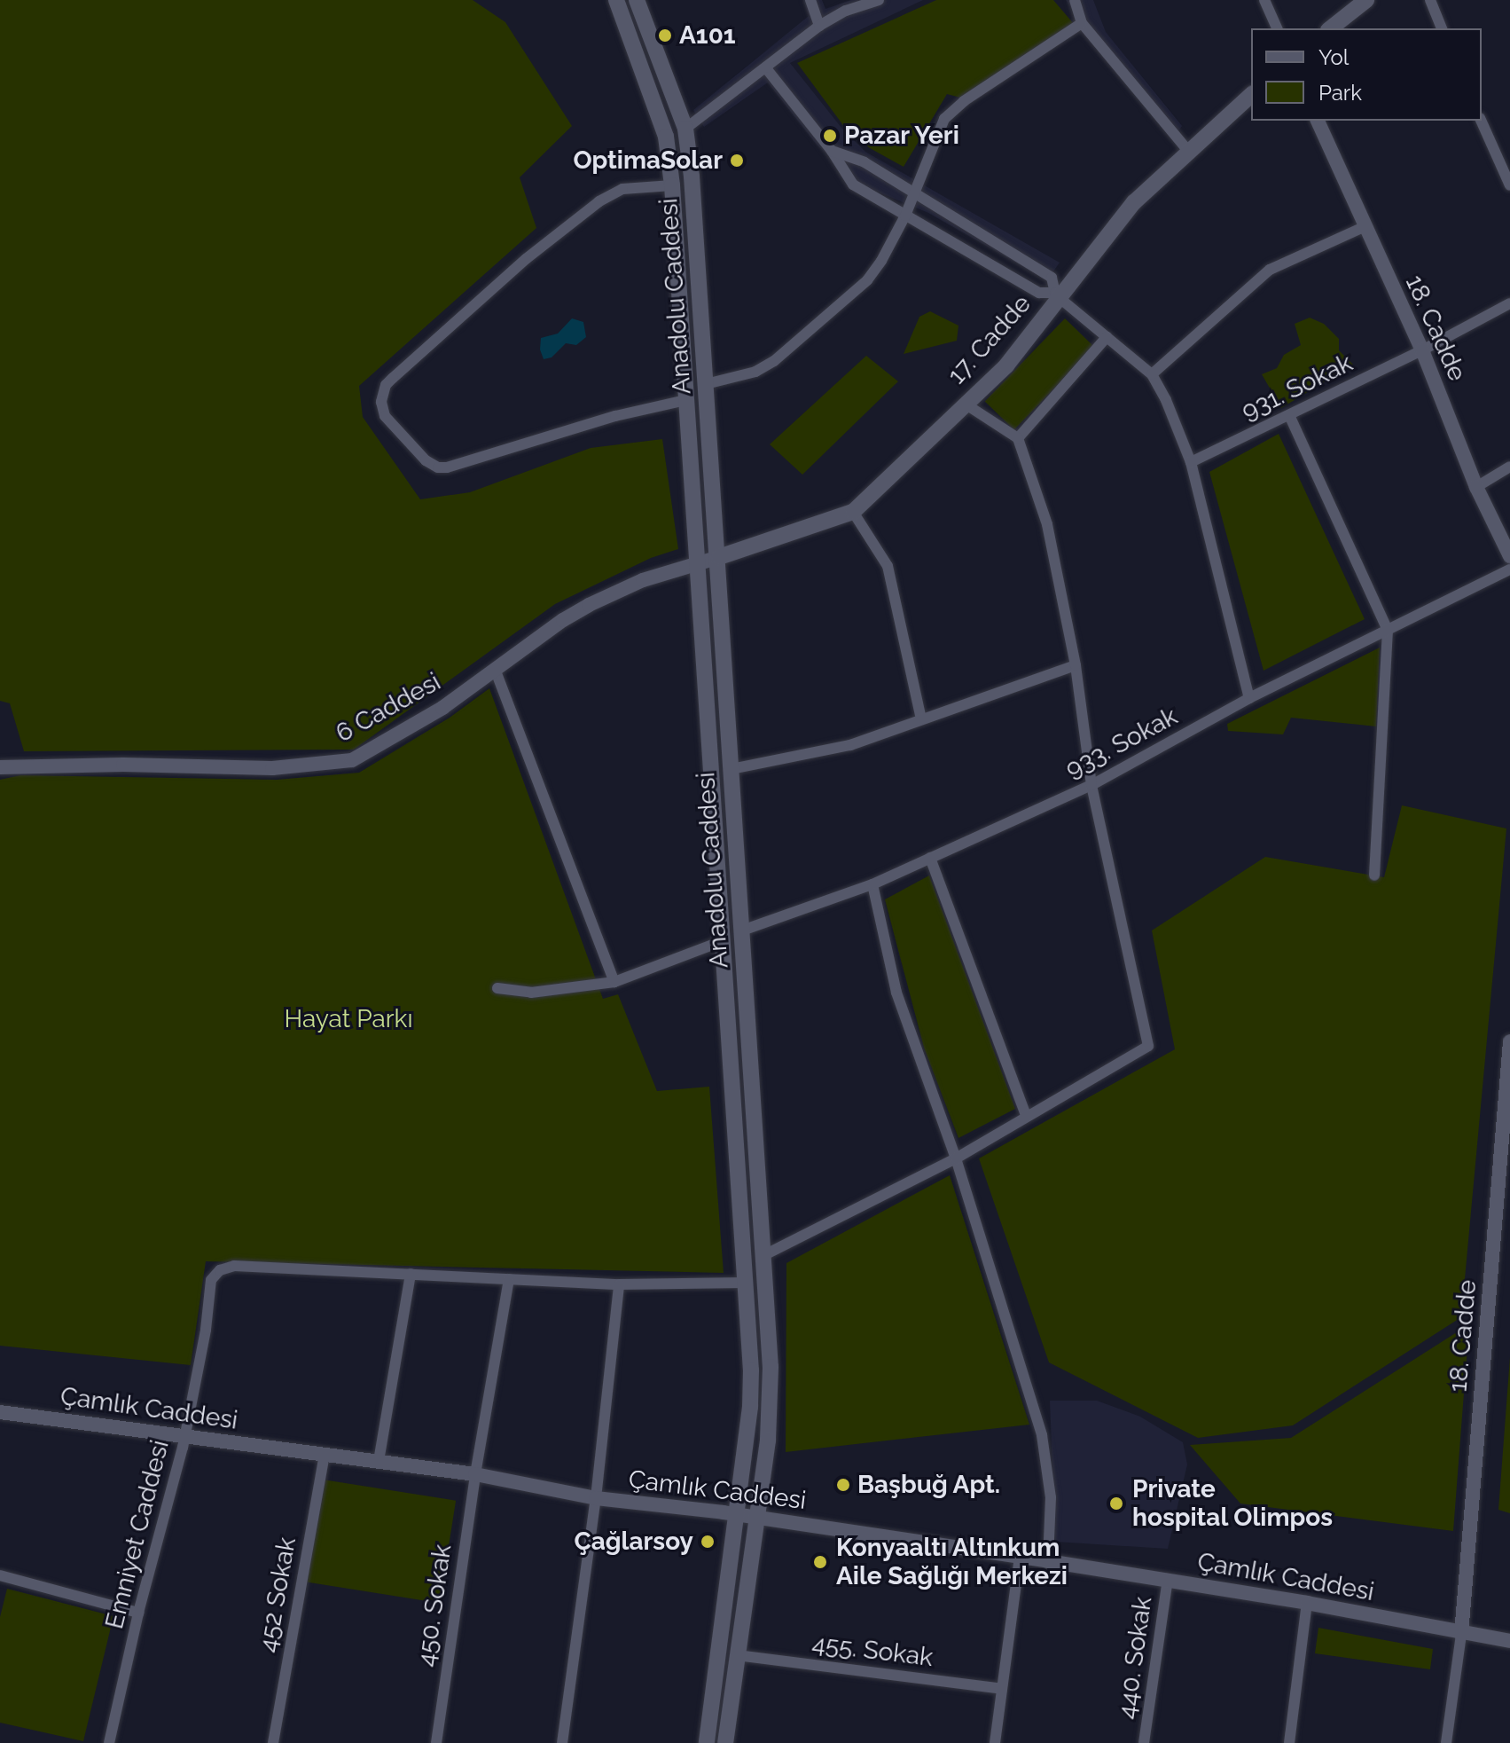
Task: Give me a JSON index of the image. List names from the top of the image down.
{
  "streets": {
    "main road": ["Anadolu Caddesi", "17. Cadde"],
    "street": [
      "18. Cadde",
      "931. Sokak",
      "6 Caddesi",
      "933. Sokak",
      "Çamlık Caddesi",
      "Emniyet Caddesi",
      "452 Sokak",
      "450. Sokak",
      "455. Sokak",
      "440. Sokak"
    ]
  },
  "crossings": [
    ["Anadolu Caddesi", "17. Cadde"],
    ["Anadolu Caddesi", "6 Caddesi"],
    ["Anadolu Caddesi", "933. Sokak"],
    ["Anadolu Caddesi", "Çamlık Caddesi"],
    ["Anadolu Caddesi", "455. Sokak"],
    ["18. Cadde", "931. Sokak"],
    ["18. Cadde", "Çamlık Caddesi"],
    ["17. Cadde", "6 Caddesi"],
    ["Çamlık Caddesi", "Emniyet Caddesi"],
    ["Çamlık Caddesi", "452 Sokak"],
    ["Çamlık Caddesi", "450. Sokak"],
    ["Çamlık Caddesi", "440. Sokak"]
  ],
  "parks": ["Hayat Parkı"],
  "places": [
    "A101",
    "Pazar Yeri",
    "OptimaSolar",
    "Başbuğ Apt.",
    "Private hospital Olimpos",
    "Çağlarsoy",
    "Konyaaltı Altınkum Aile Sağlığı Merkezi"
  ],
  "legend": ["Yol", "Park"]
}
